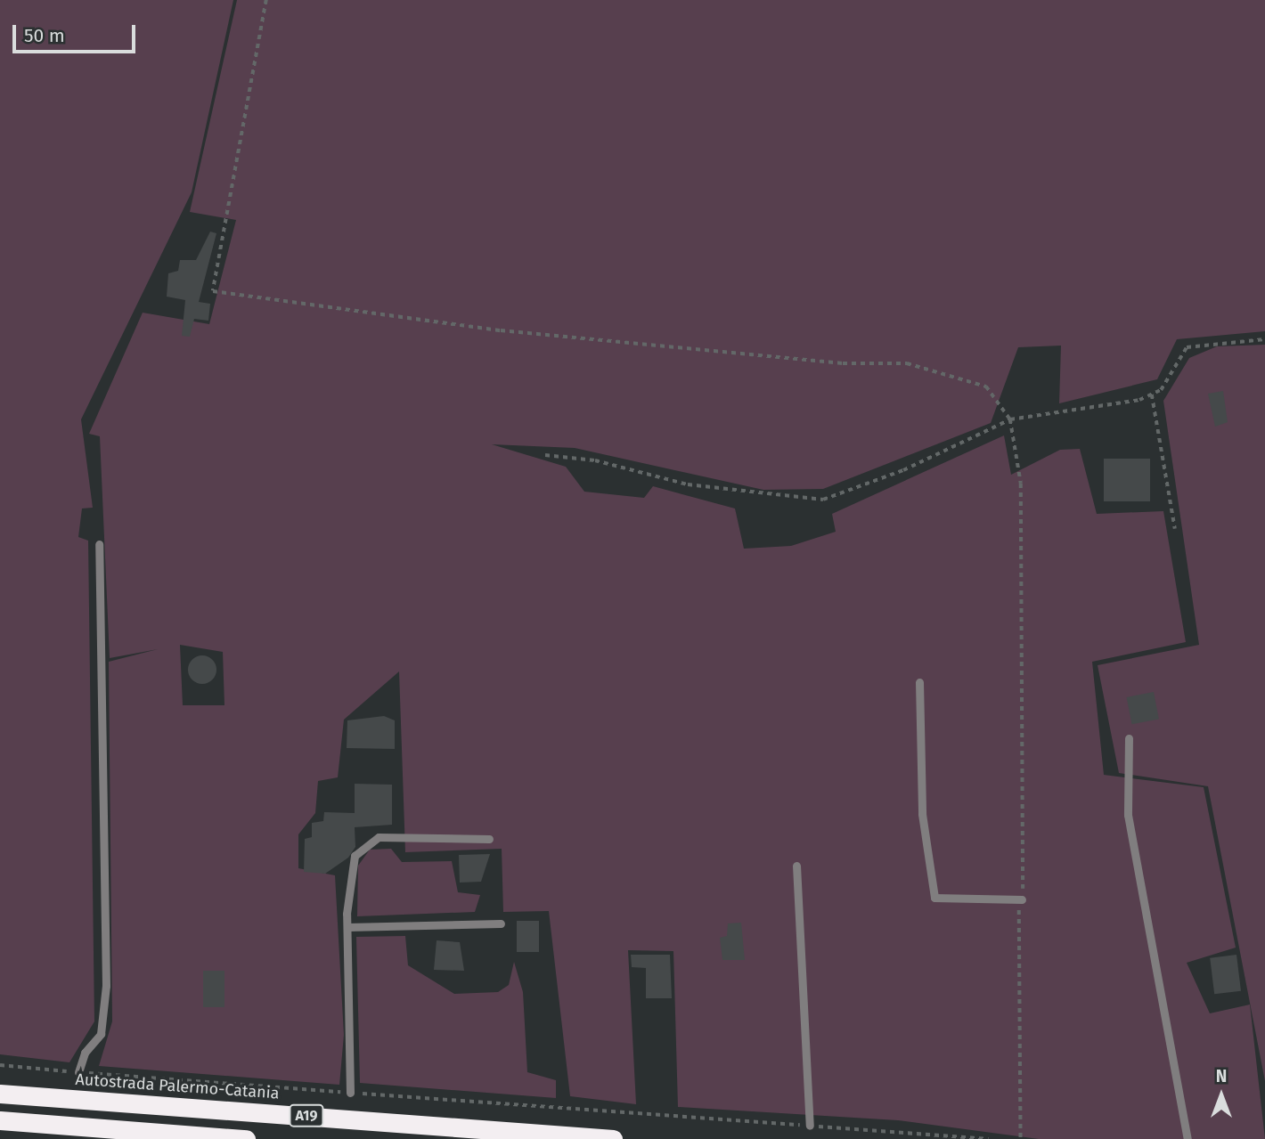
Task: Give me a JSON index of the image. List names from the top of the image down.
{
  "streets": {
    "highway": ["Autostrada Palermo-Catania", "A19"]
  },
  "scale_bar": "50 m",
  "north": "top"
}
